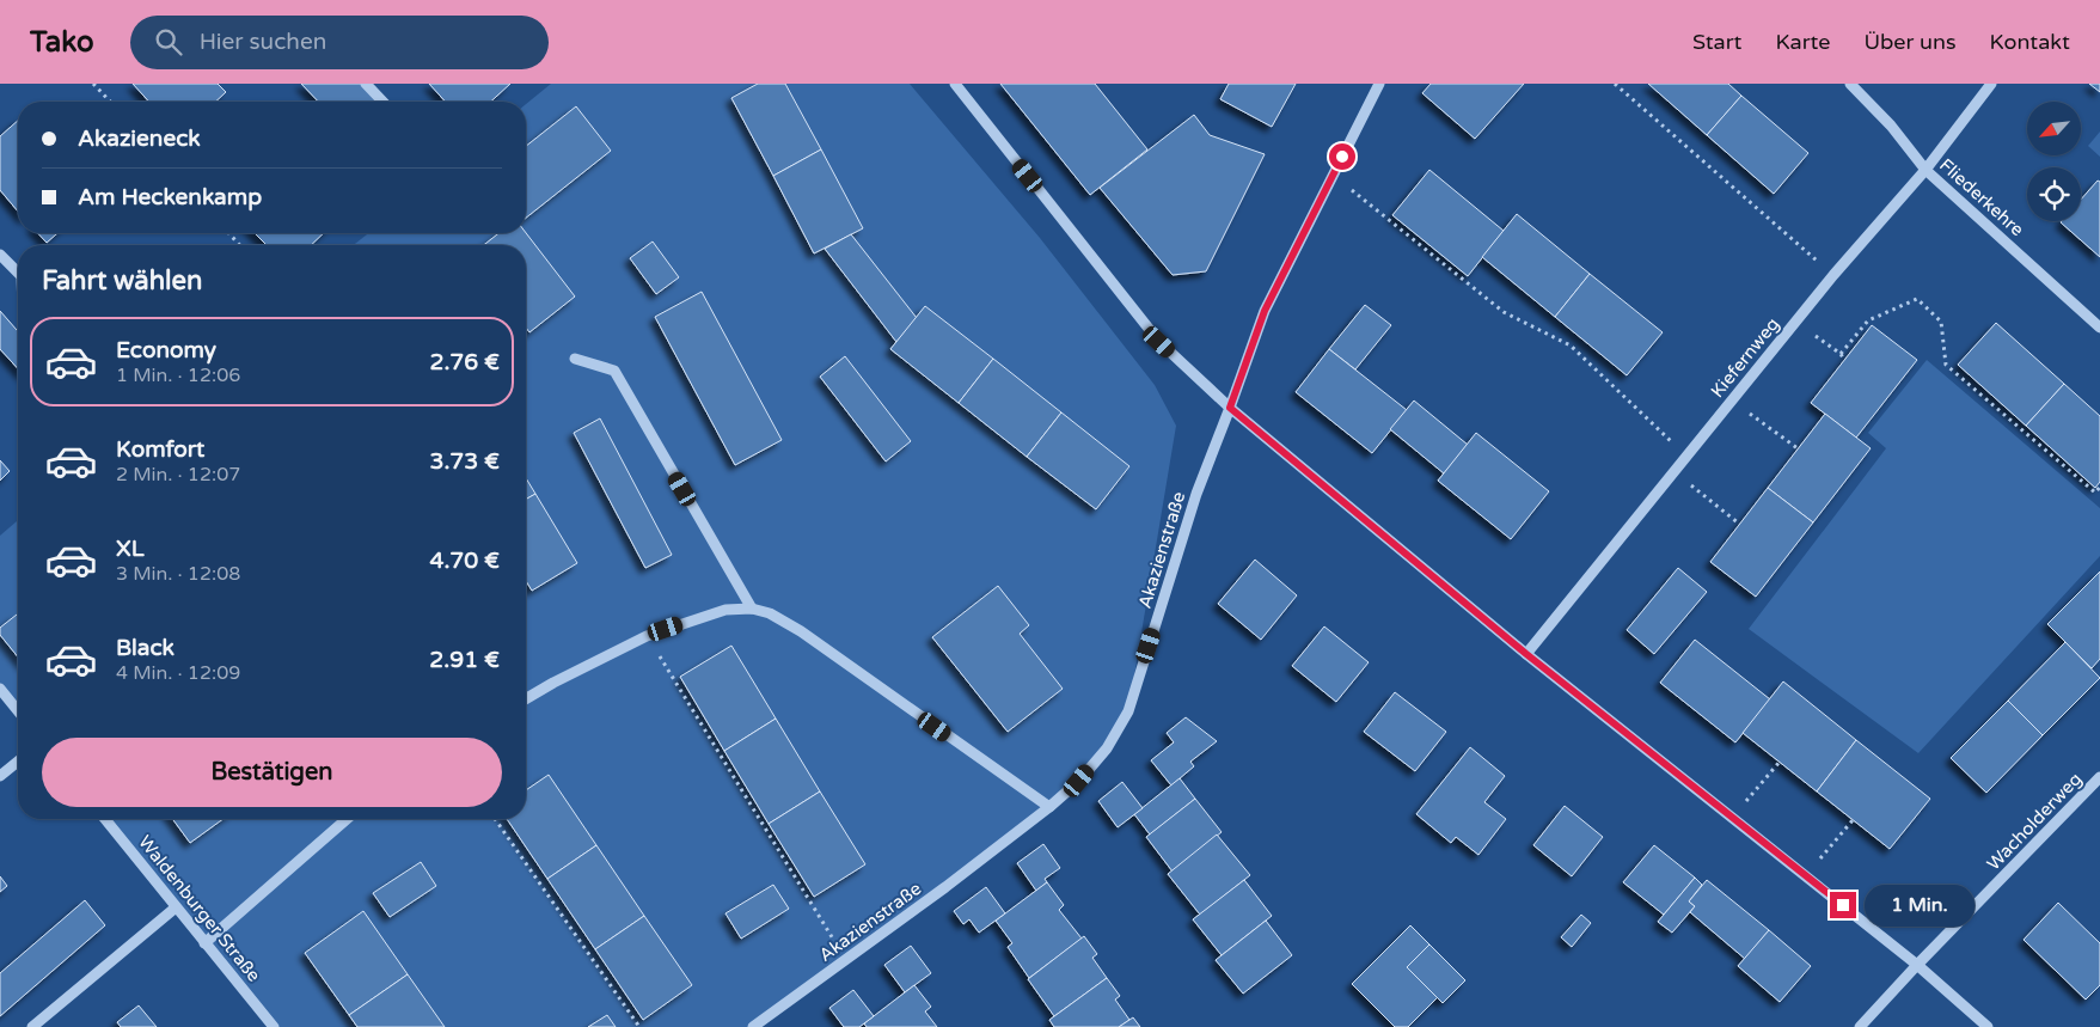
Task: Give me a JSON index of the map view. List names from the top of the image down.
{
  "streets": {
    "street": [
      "Fliederkehre",
      "Kiefernweg",
      "Akazienstraße",
      "Wacholderweg",
      "Waldenburger Straße"
    ]
  },
  "crossings": [
    ["Fliederkehre", "Kiefernweg"]
  ],
  "north": "bottom left",
  "page": {
    "header": "Tako",
    "search": "Hier suchen",
    "nav": [
      "Start",
      "Karte",
      "Über uns",
      "Kontakt"
    ],
    "banner": ["Akazieneck", "Am Heckenkamp"],
    "heading": "Fahrt wählen",
    "list": [
      {
        "name": "Economy",
        "note": "1 Min. · 12:06",
        "value": "2.76 €"
      },
      {
        "name": "Komfort",
        "note": "2 Min. · 12:07",
        "value": "3.73 €"
      },
      {
        "name": "XL",
        "note": "3 Min. · 12:08",
        "value": "4.70 €"
      },
      {
        "name": "Black",
        "note": "4 Min. · 12:09",
        "value": "2.91 €"
      }
    ],
    "buttons": "Bestätigen",
    "bubble": "1 Min."
  }
}
